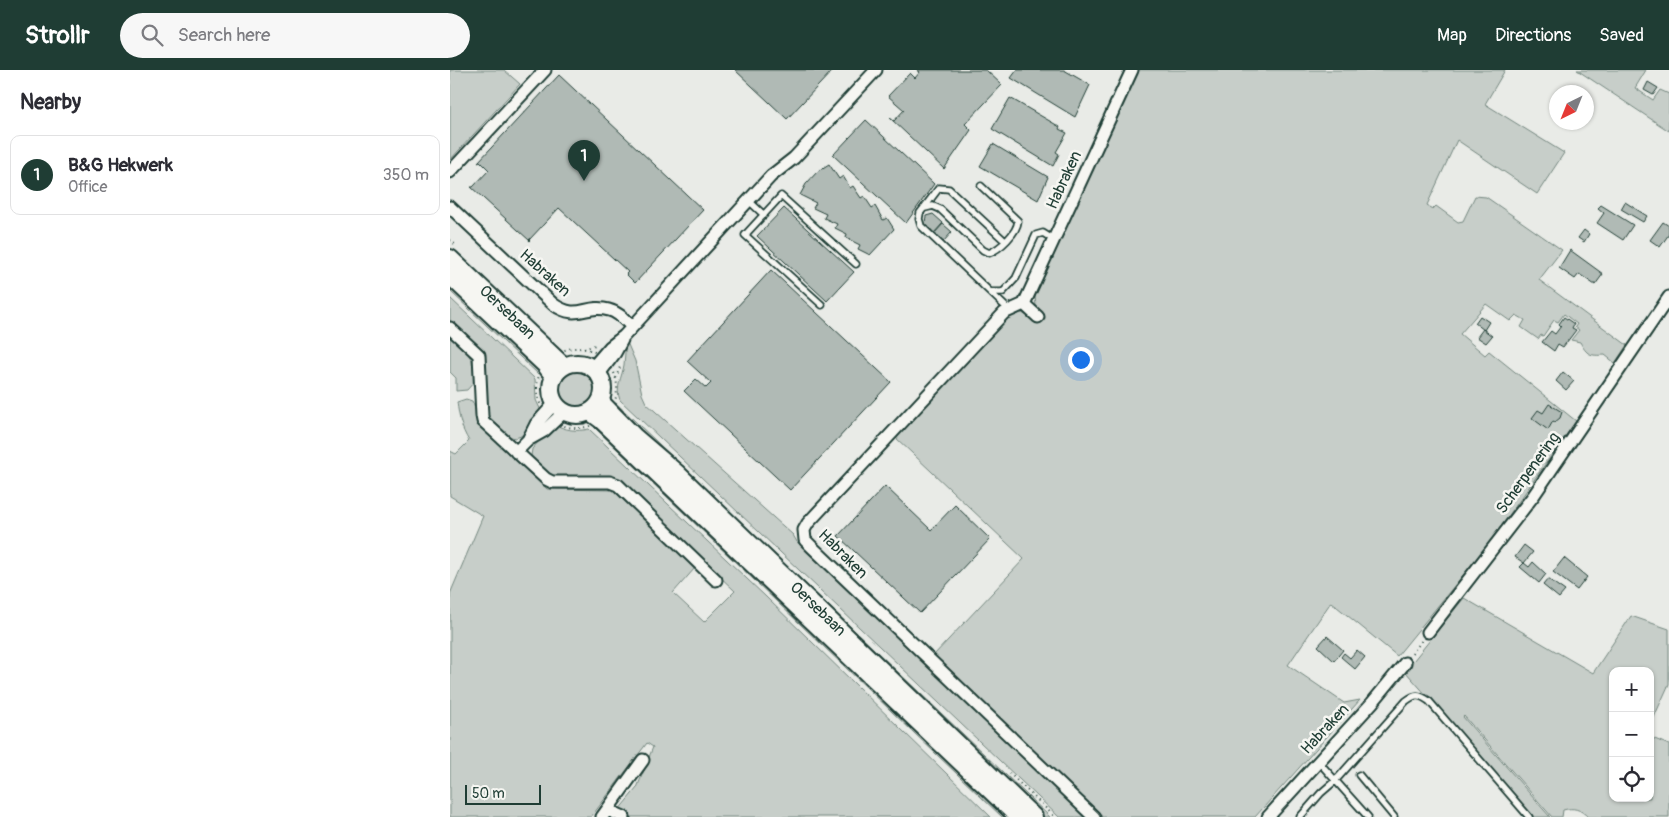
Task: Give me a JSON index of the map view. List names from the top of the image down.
{
  "streets": {
    "main road": ["Oersebaan"],
    "street": ["Habraken", "Scherpenering"]
  },
  "scale_bar": "50 m",
  "north": "bottom left",
  "page": {
    "header": "Strollr",
    "search": "Search here",
    "nav": ["Map", "Directions", "Saved"],
    "heading": "Nearby",
    "list": [
      {
        "mark": "1",
        "name": "B&G Hekwerk",
        "note": "Office",
        "value": "350 m"
      }
    ],
    "pins": "1",
    "map_buttons": ["+", "−"],
    "scale": "50 m"
  }
}
